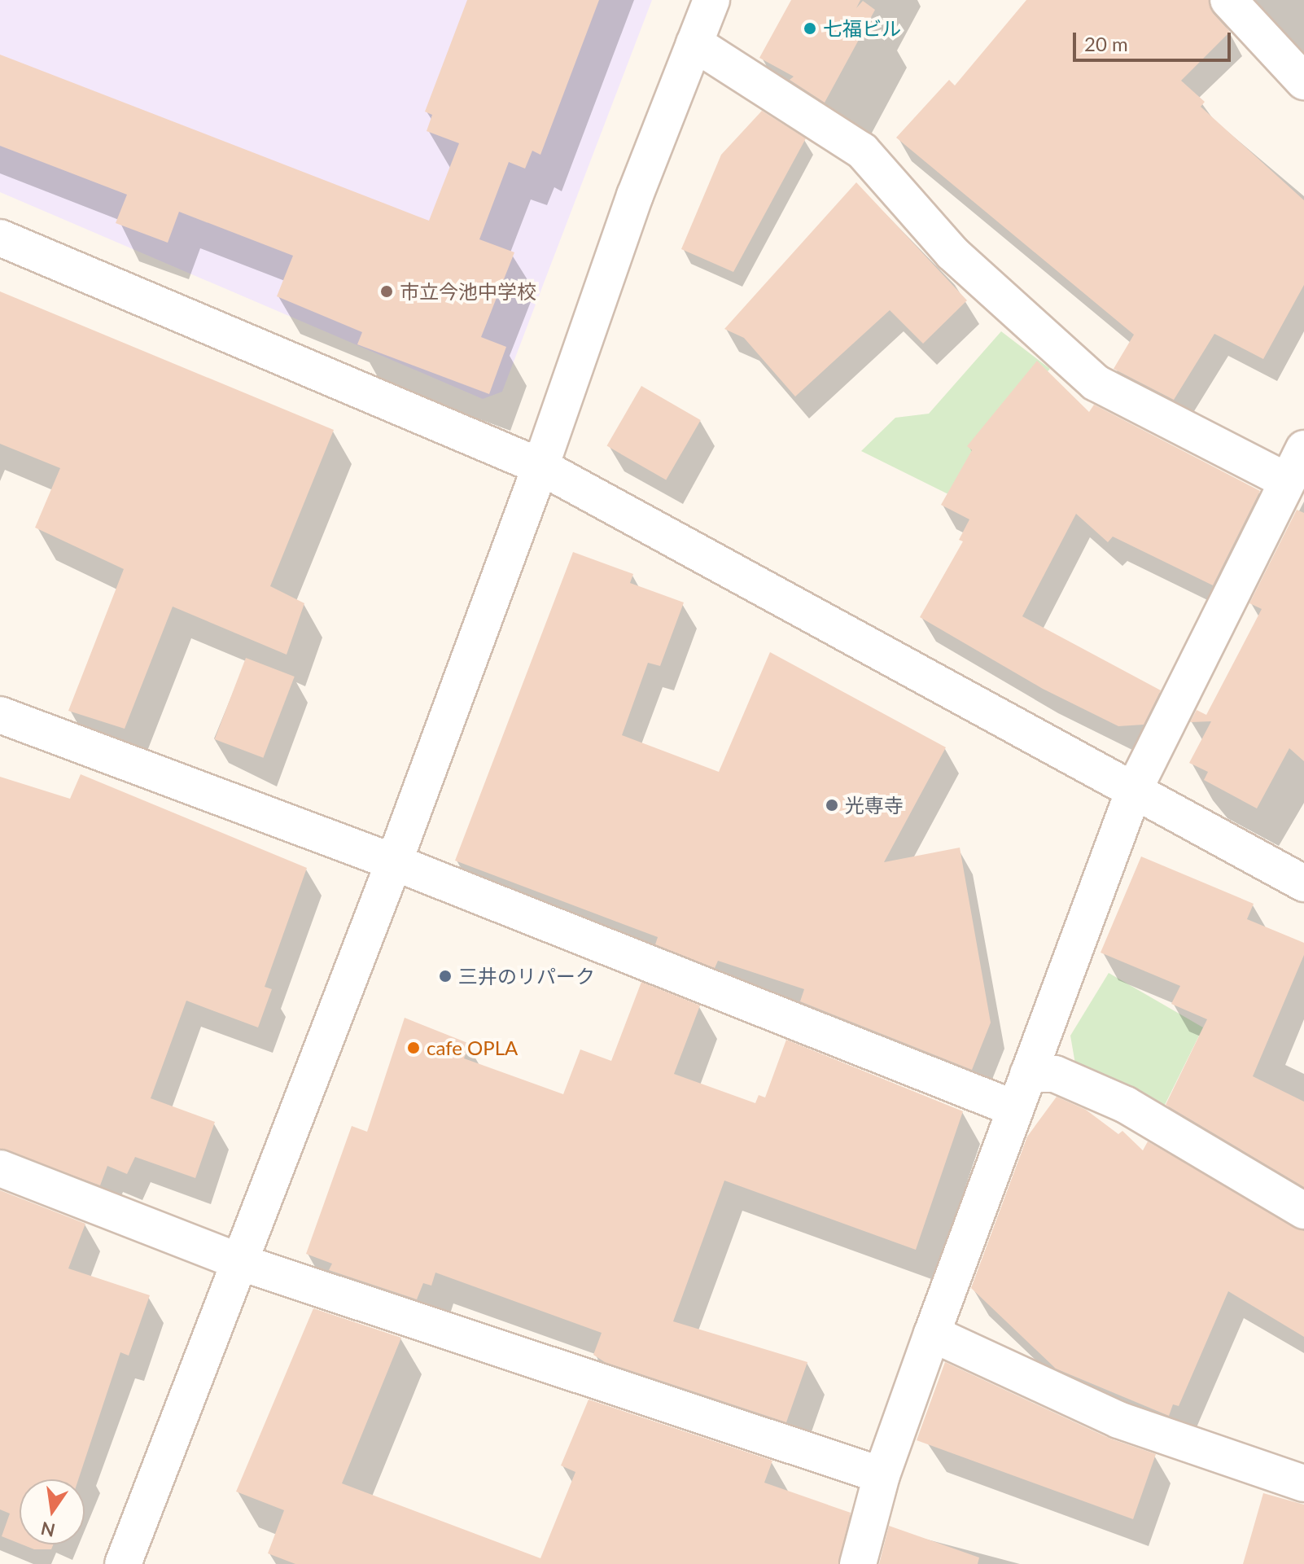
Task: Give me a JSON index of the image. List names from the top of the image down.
{
  "places": [
    "七福ビル",
    "市立今池中学校",
    "光専寺",
    "三井のリパーク",
    "cafe OPLA"
  ],
  "scale_bar": "20 m",
  "north": "bottom"
}
